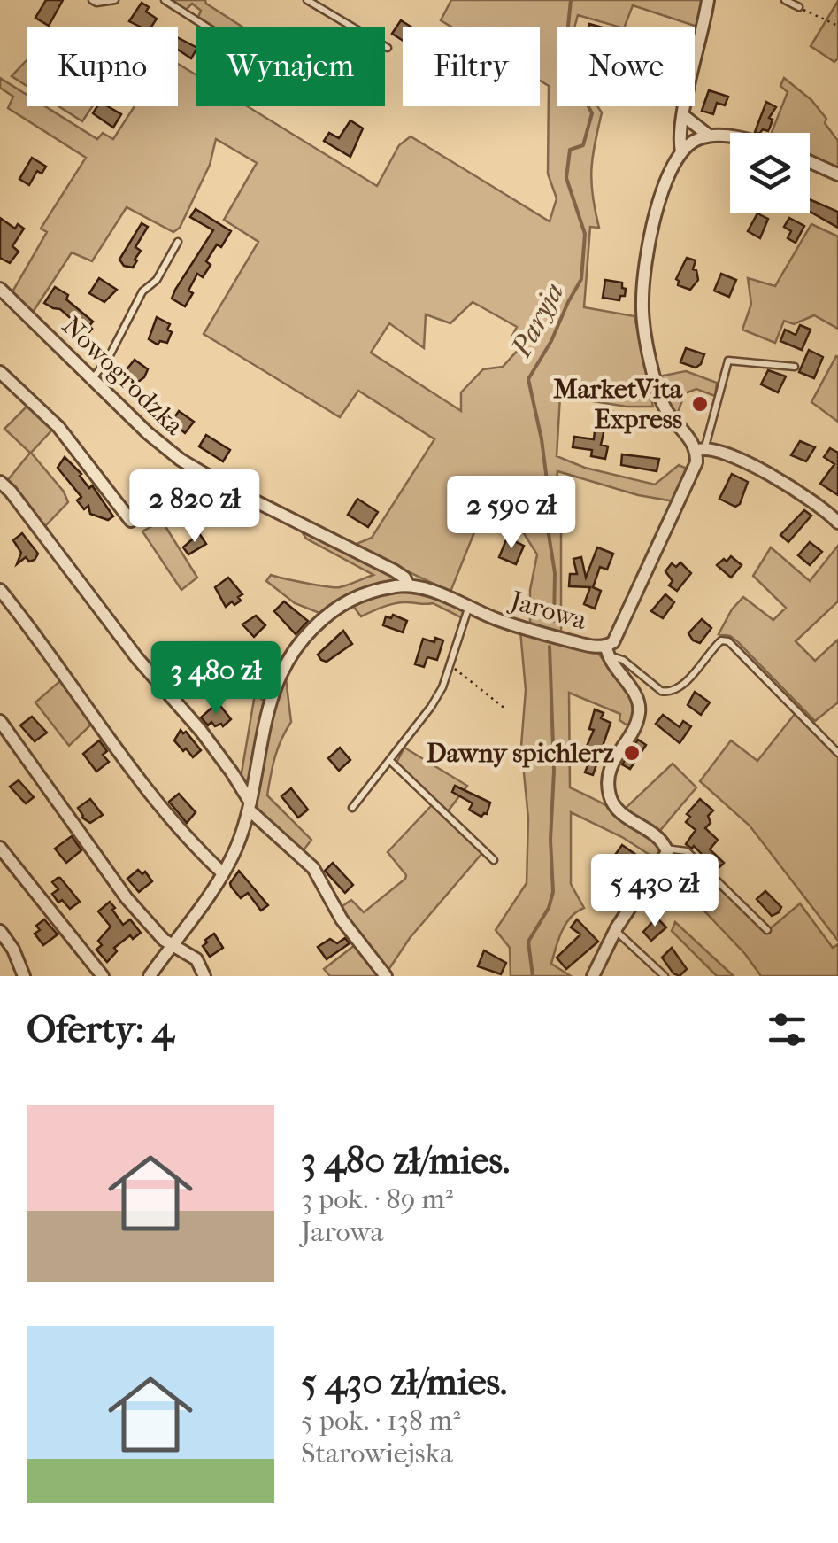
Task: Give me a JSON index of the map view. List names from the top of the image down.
{
  "streets": {
    "street": ["Nowogrodzka", "Jarowa"]
  },
  "crossings": [
    ["Nowogrodzka", "Jarowa"]
  ],
  "water": ["Paryja"],
  "places": ["MarketVita Express", "Dawny spichlerz"],
  "page": {
    "chip": [
      "Kupno",
      "Wynajem",
      "Filtry",
      "Nowe"
    ],
    "price": [
      "2 820 zł",
      "2 590 zł",
      "3 480 zł",
      "5 430 zł"
    ],
    "heading": "Oferty: 4",
    "list": [
      {
        "name": "3 480 zł/mies.",
        "note": "3 pok. · 89 m² · Jarowa"
      },
      {
        "name": "5 430 zł/mies.",
        "note": "5 pok. · 138 m² · Starowiejska"
      }
    ]
  }
}
